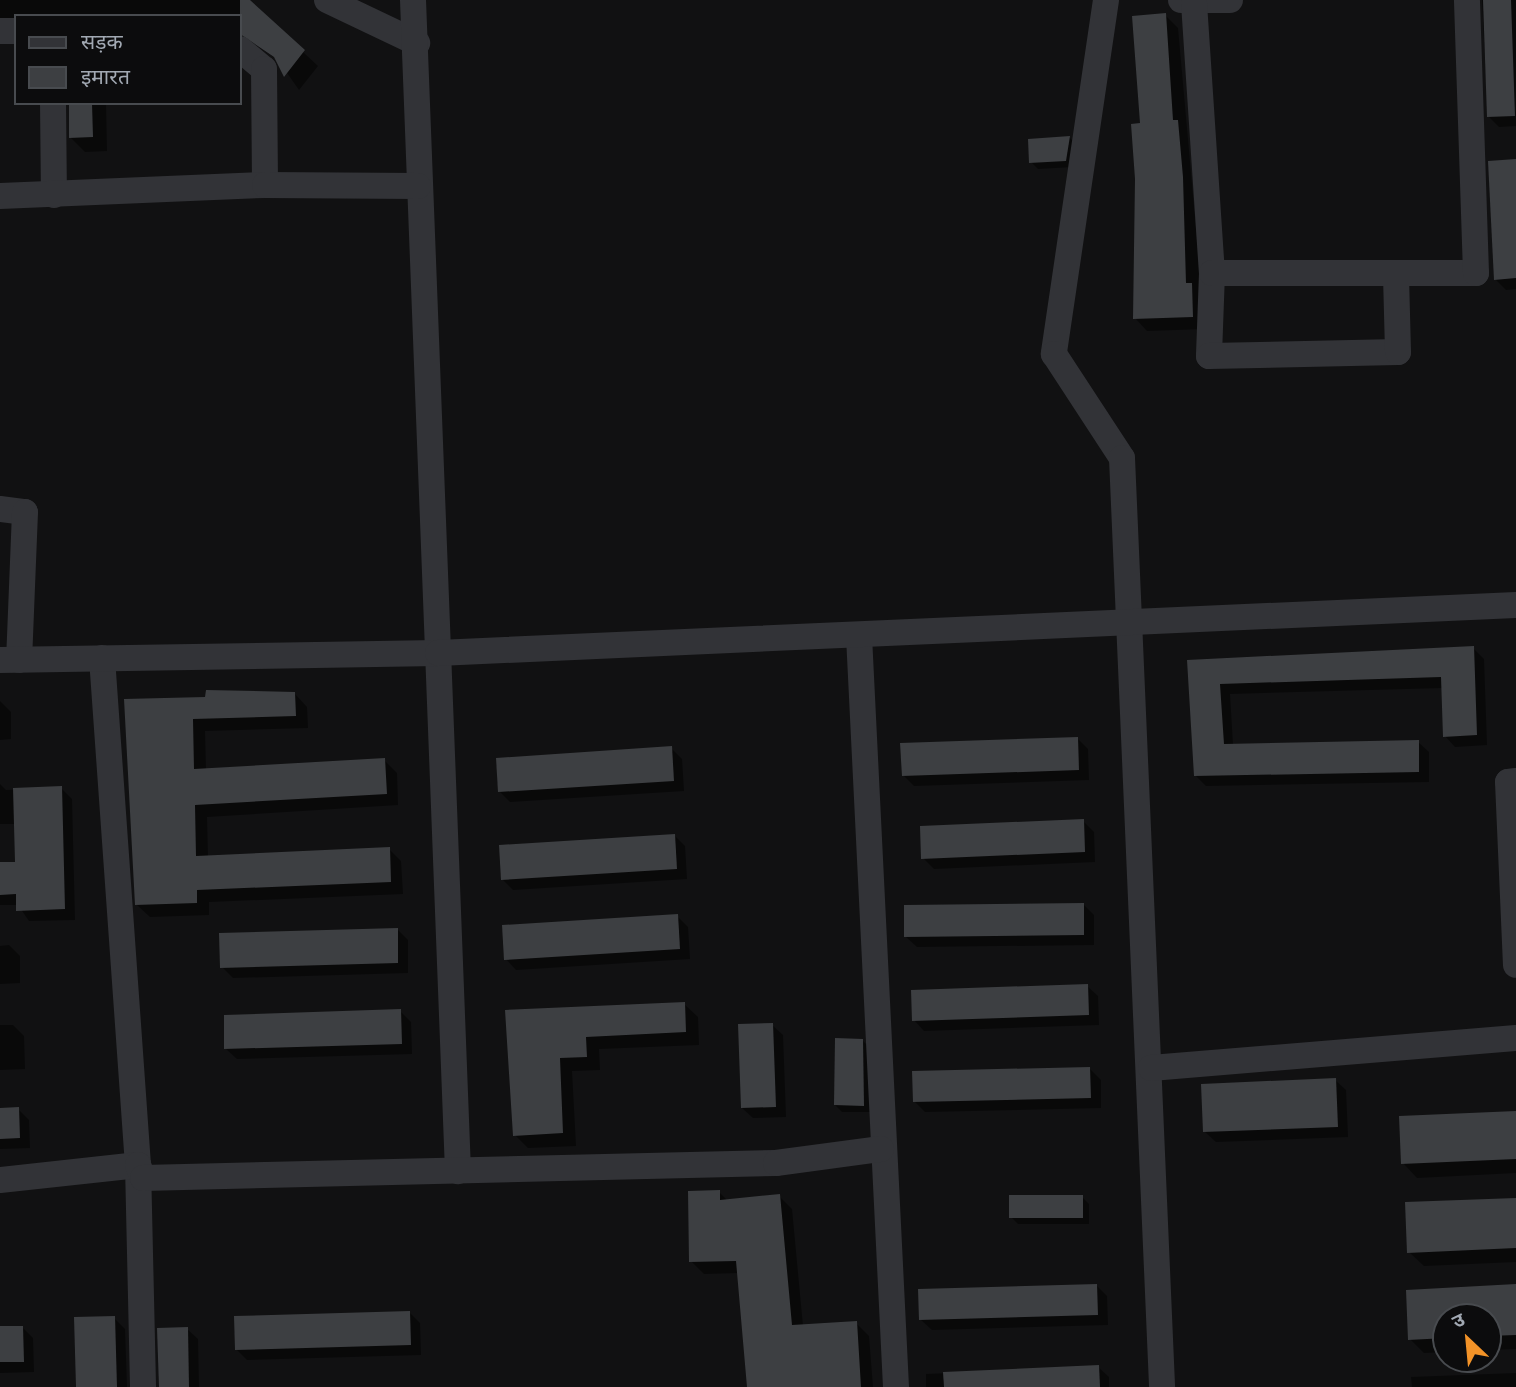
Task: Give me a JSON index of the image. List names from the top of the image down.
{
  "legend": ["सड़क", "इमारत"],
  "north": "top left"
}
